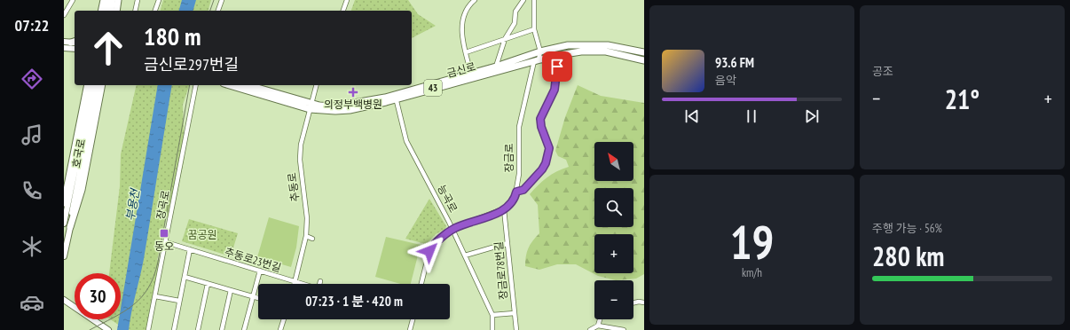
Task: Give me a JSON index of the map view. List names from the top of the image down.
{
  "streets": {
    "main road": ["금신로", "43", "호국로"],
    "street": [
      "장금로",
      "추동로",
      "능곡로",
      "장곡로",
      "추동로23번길",
      "장금로78번길"
    ]
  },
  "crossings": [
    ["금신로", "장금로"],
    ["금신로", "추동로"],
    ["금신로", "능곡로"],
    ["장금로", "장금로78번길"],
    ["추동로", "추동로23번길"],
    ["장곡로", "추동로23번길"]
  ],
  "water": ["부용천"],
  "parks": ["꿈공원"],
  "places": {
    "health": ["의정부백병원"],
    "transit": ["동오"]
  },
  "north": "top left",
  "page": {
    "tabs": "07:22",
    "tile": [
      "공조",
      ["19", "km/h"],
      ["주행 가능 · 56%", "280 km"]
    ],
    "turn": ["180 m", "금신로297번길"],
    "song": ["93.6 FM", "음악"],
    "heat": ["−", "21°", "+"],
    "map_buttons": ["+", "−"],
    "limit": "30",
    "trip": "07:23 · 1 분 · 420 m"
  }
}
